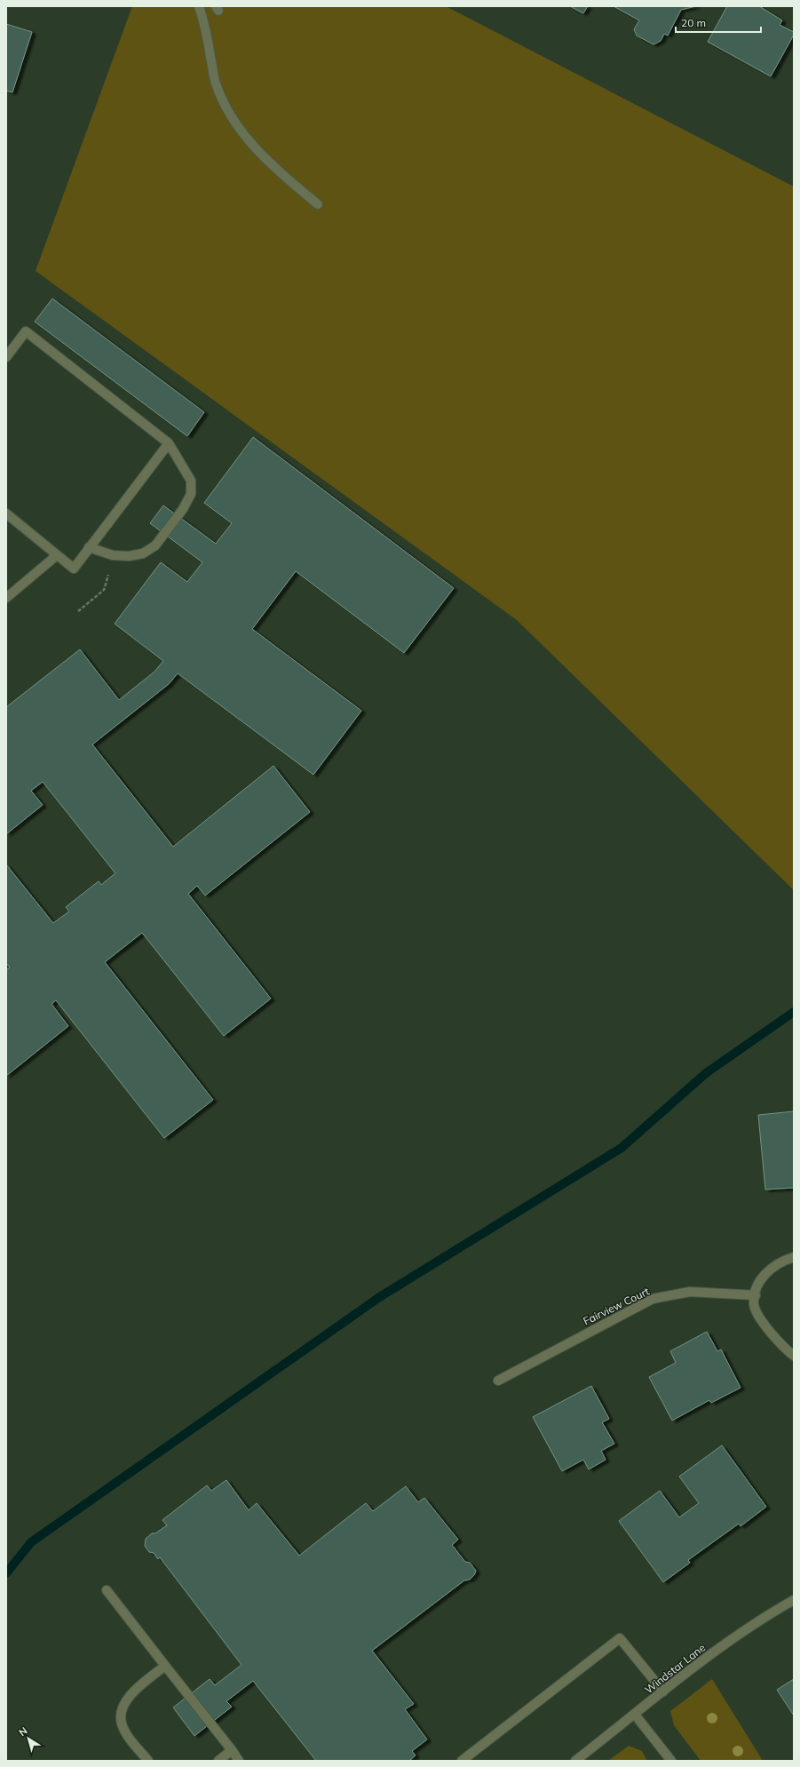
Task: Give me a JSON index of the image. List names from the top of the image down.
{
  "streets": {
    "street": ["Fairview Court", "Windstar Lane"]
  },
  "scale_bar": "20 m",
  "north": "top left"
}
